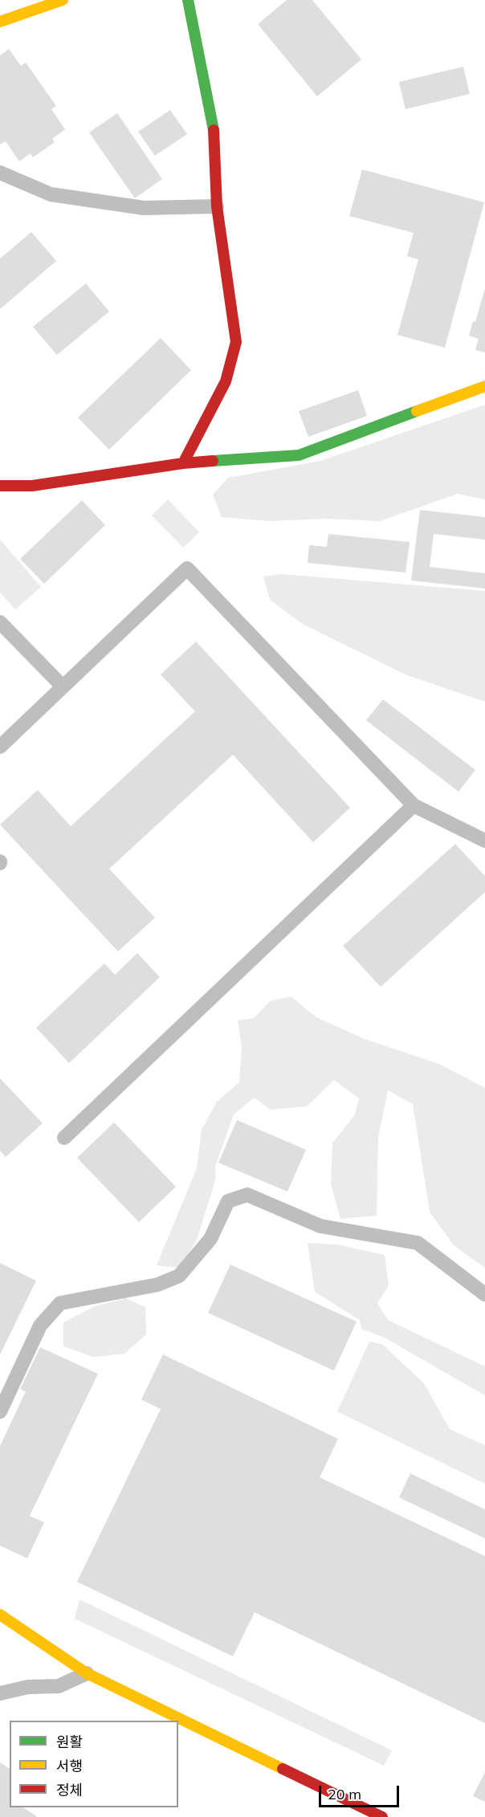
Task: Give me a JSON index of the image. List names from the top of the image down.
{
  "legend": ["원활", "서행", "정체"],
  "scale_bar": "20 m"
}
